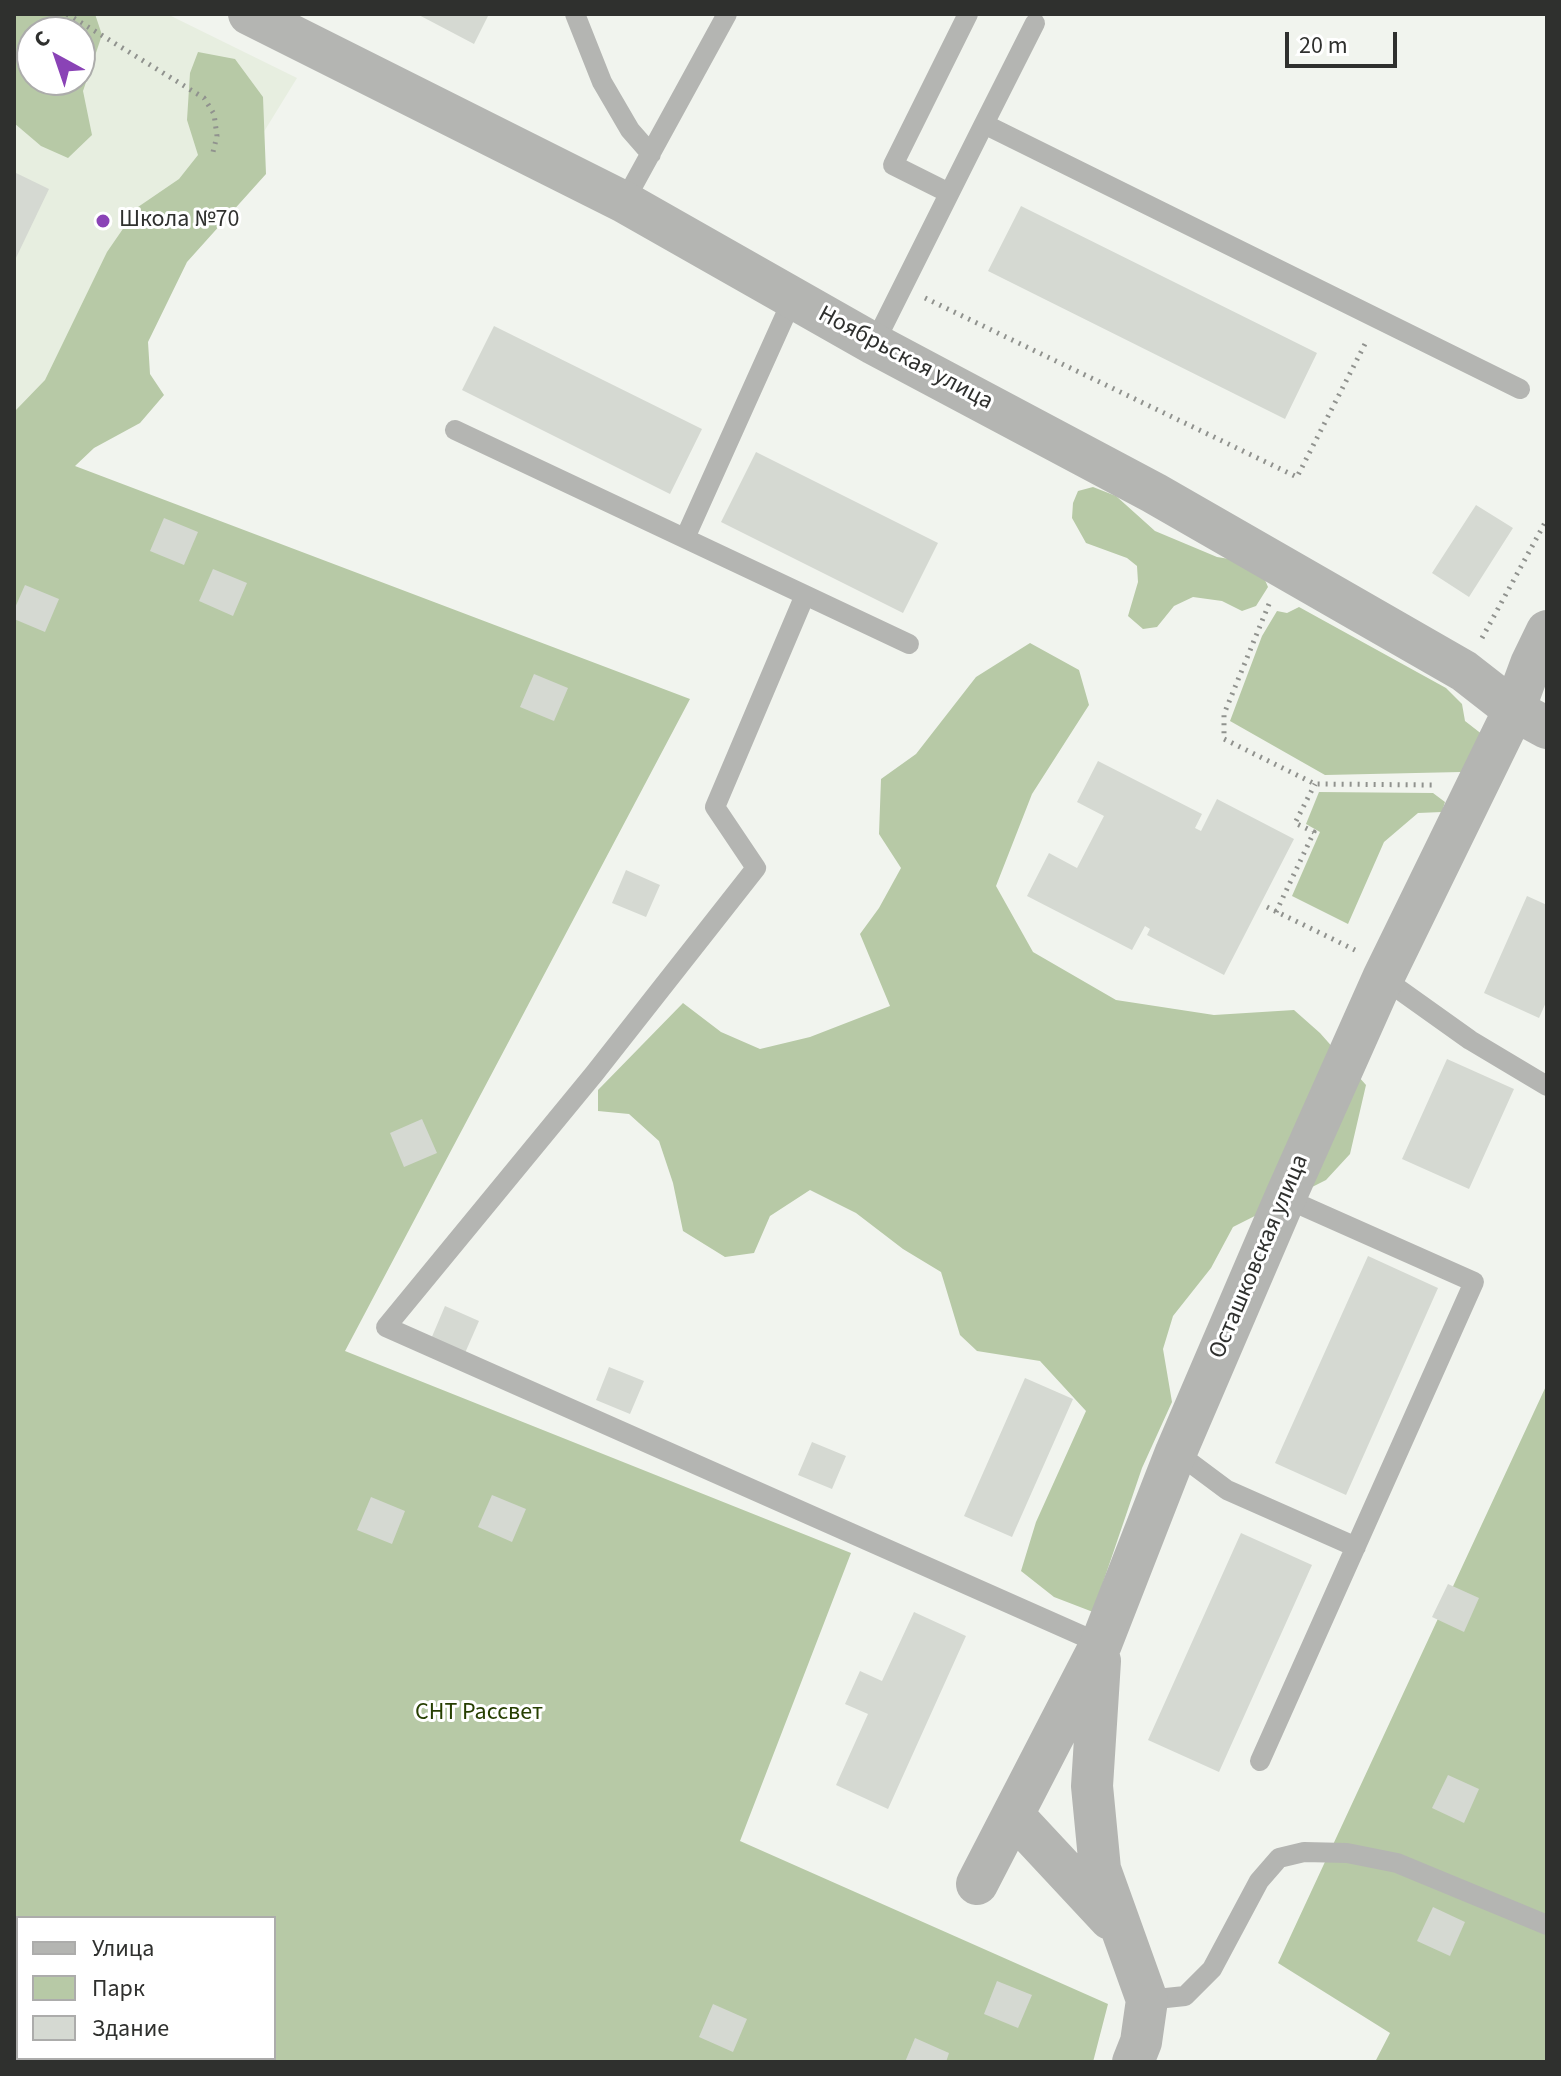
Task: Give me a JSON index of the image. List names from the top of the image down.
{
  "streets": {
    "street": ["Ноябрьская улица", "Осташковская улица"]
  },
  "crossings": [
    ["Ноябрьская улица", "Осташковская улица"]
  ],
  "parks": ["СНТ Рассвет"],
  "places": ["Школа №70"],
  "legend": ["Улица", "Парк", "Здание"],
  "scale_bar": "20 m",
  "north": "top left"
}
